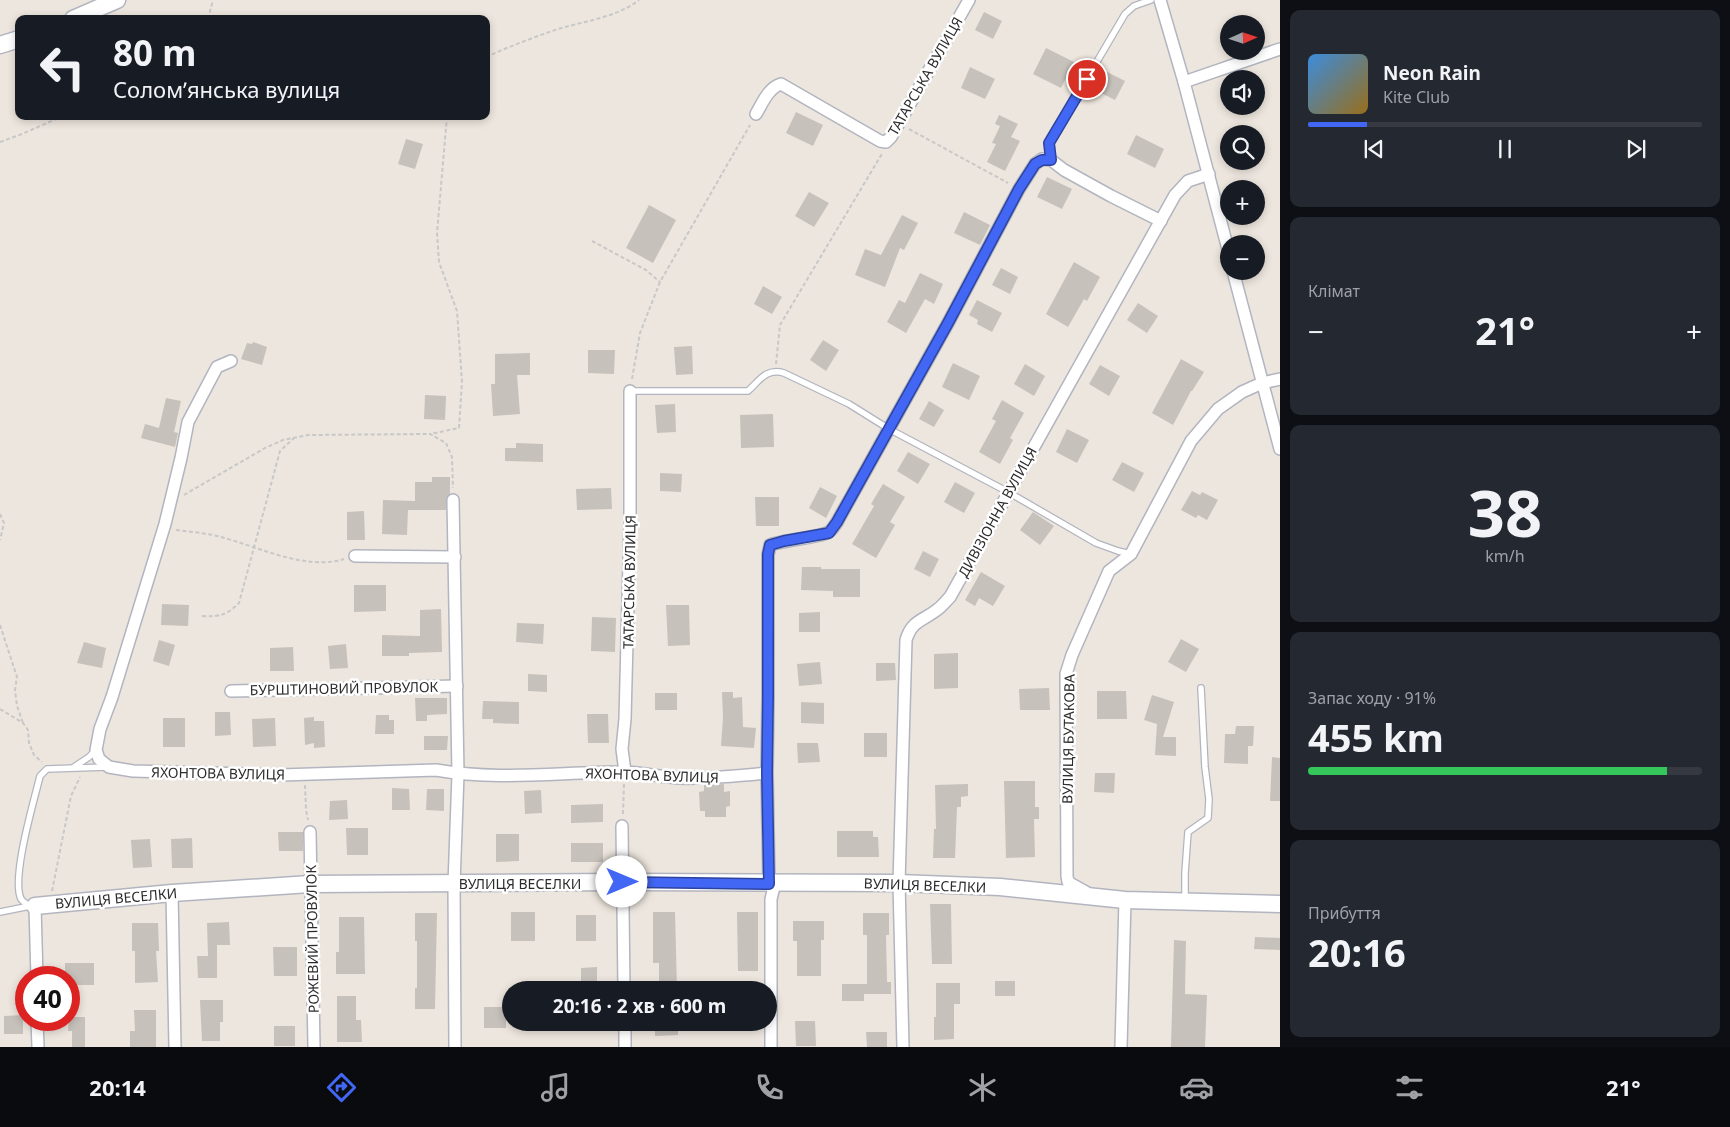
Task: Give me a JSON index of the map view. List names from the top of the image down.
{
  "streets": {
    "street": [
      "ТАТАРСЬКА ВУЛИЦЯ",
      "ДИВІЗІОННА ВУЛИЦЯ",
      "БУРШТИНОВИЙ ПРОВУЛОК",
      "ВУЛИЦЯ БУТАКОВА",
      "ЯХОНТОВА ВУЛИЦЯ",
      "ВУЛИЦЯ ВЕСЕЛКИ",
      "РОЖЕВИЙ ПРОВУЛОК"
    ]
  },
  "crossings": [
    ["ТАТАРСЬКА ВУЛИЦЯ", "ЯХОНТОВА ВУЛИЦЯ"],
    ["ДИВІЗІОННА ВУЛИЦЯ", "ВУЛИЦЯ ВЕСЕЛКИ"],
    ["БУРШТИНОВИЙ ПРОВУЛОК", "ЯХОНТОВА ВУЛИЦЯ"],
    ["БУРШТИНОВИЙ ПРОВУЛОК", "ВУЛИЦЯ ВЕСЕЛКИ"],
    ["ВУЛИЦЯ БУТАКОВА", "ВУЛИЦЯ ВЕСЕЛКИ"],
    ["ВУЛИЦЯ ВЕСЕЛКИ", "РОЖЕВИЙ ПРОВУЛОК"]
  ],
  "north": "right",
  "page": {
    "map_buttons": ["+", "−"],
    "turn": ["80 m", "Соломʼянська вулиця"],
    "song": ["Neon Rain", "Kite Club"],
    "tile": [
      "Клімат",
      ["38", "km/h"],
      ["Запас ходу · 91%", "455 km"],
      ["Прибуття", "20:16"]
    ],
    "heat": ["−", "21°", "+"],
    "limit": "40",
    "trip": "20:16 · 2 хв · 600 m",
    "tabs": ["20:14", "21°"]
  }
}
